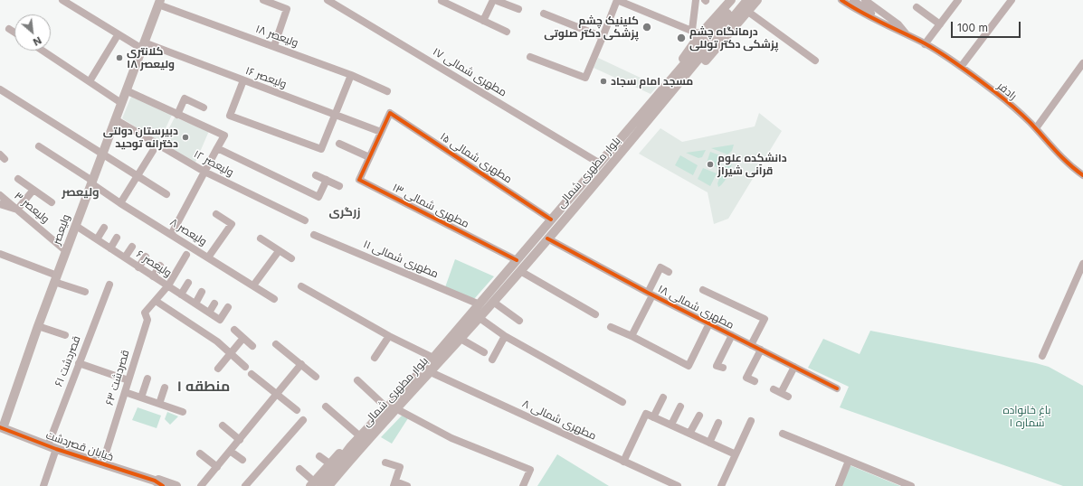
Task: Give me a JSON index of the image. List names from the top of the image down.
{
  "streets": {
    "main road": ["بلوار مطهرى شمالى", "ولیعصر", "خیابان قصردشت"],
    "street": [
      "۱۸ ولیعصر",
      "۱۷ مطهری شمالی",
      "۱۶ ولیعصر",
      "رادفر",
      "۱۵ مطهری شمالی",
      "۱۲ ولیعصر",
      "۱۳ مطهری شمالی",
      "۳ ولیعصر",
      "۸ ولیعصر",
      "۱۱ مطهری شمالی",
      "۶ ولیعصر",
      "۱۸ مطهری شمالی",
      "۶۱ قصردشت",
      "۶۳ قصردشت",
      "۸ مطهری شمالی"
    ]
  },
  "crossings": [
    ["۱۸ ولیعصر", "ولیعصر"],
    ["۱۷ مطهری شمالی", "بلوار مطهرى شمالى"],
    ["۱۶ ولیعصر", "۱۵ مطهری شمالی"],
    ["۱۶ ولیعصر", "ولیعصر"],
    ["۱۵ مطهری شمالی", "بلوار مطهرى شمالى"],
    ["۱۲ ولیعصر", "ولیعصر"],
    ["بلوار مطهرى شمالى", "۱۳ مطهری شمالی"],
    ["بلوار مطهرى شمالى", "۱۱ مطهری شمالی"],
    ["بلوار مطهرى شمالى", "۱۸ مطهری شمالی"],
    ["بلوار مطهرى شمالى", "۸ مطهری شمالی"],
    ["۳ ولیعصر", "ولیعصر"],
    ["ولیعصر", "۸ ولیعصر"],
    ["ولیعصر", "۶ ولیعصر"],
    ["ولیعصر", "خیابان قصردشت"],
    ["۶۱ قصردشت", "خیابان قصردشت"],
    ["۶۳ قصردشت", "خیابان قصردشت"]
  ],
  "districts": ["ولیعصر", "زرگری", "منطقه ۱"],
  "parks": ["باغ خانواده شماره ۱"],
  "places": [
    "کلینیک چشم پزشکی دکتر صلوتی",
    "درمانگاه چشم پزشكی دكتر توللی",
    "کلانتری ۱۸ ولیعصر",
    "مسجد امام سجاد",
    "دبیرستان دولتی دخترانه توحید",
    "دانشکده علوم قرآنی شیراز"
  ],
  "scale_bar": "100 m",
  "north": "bottom right"
}
